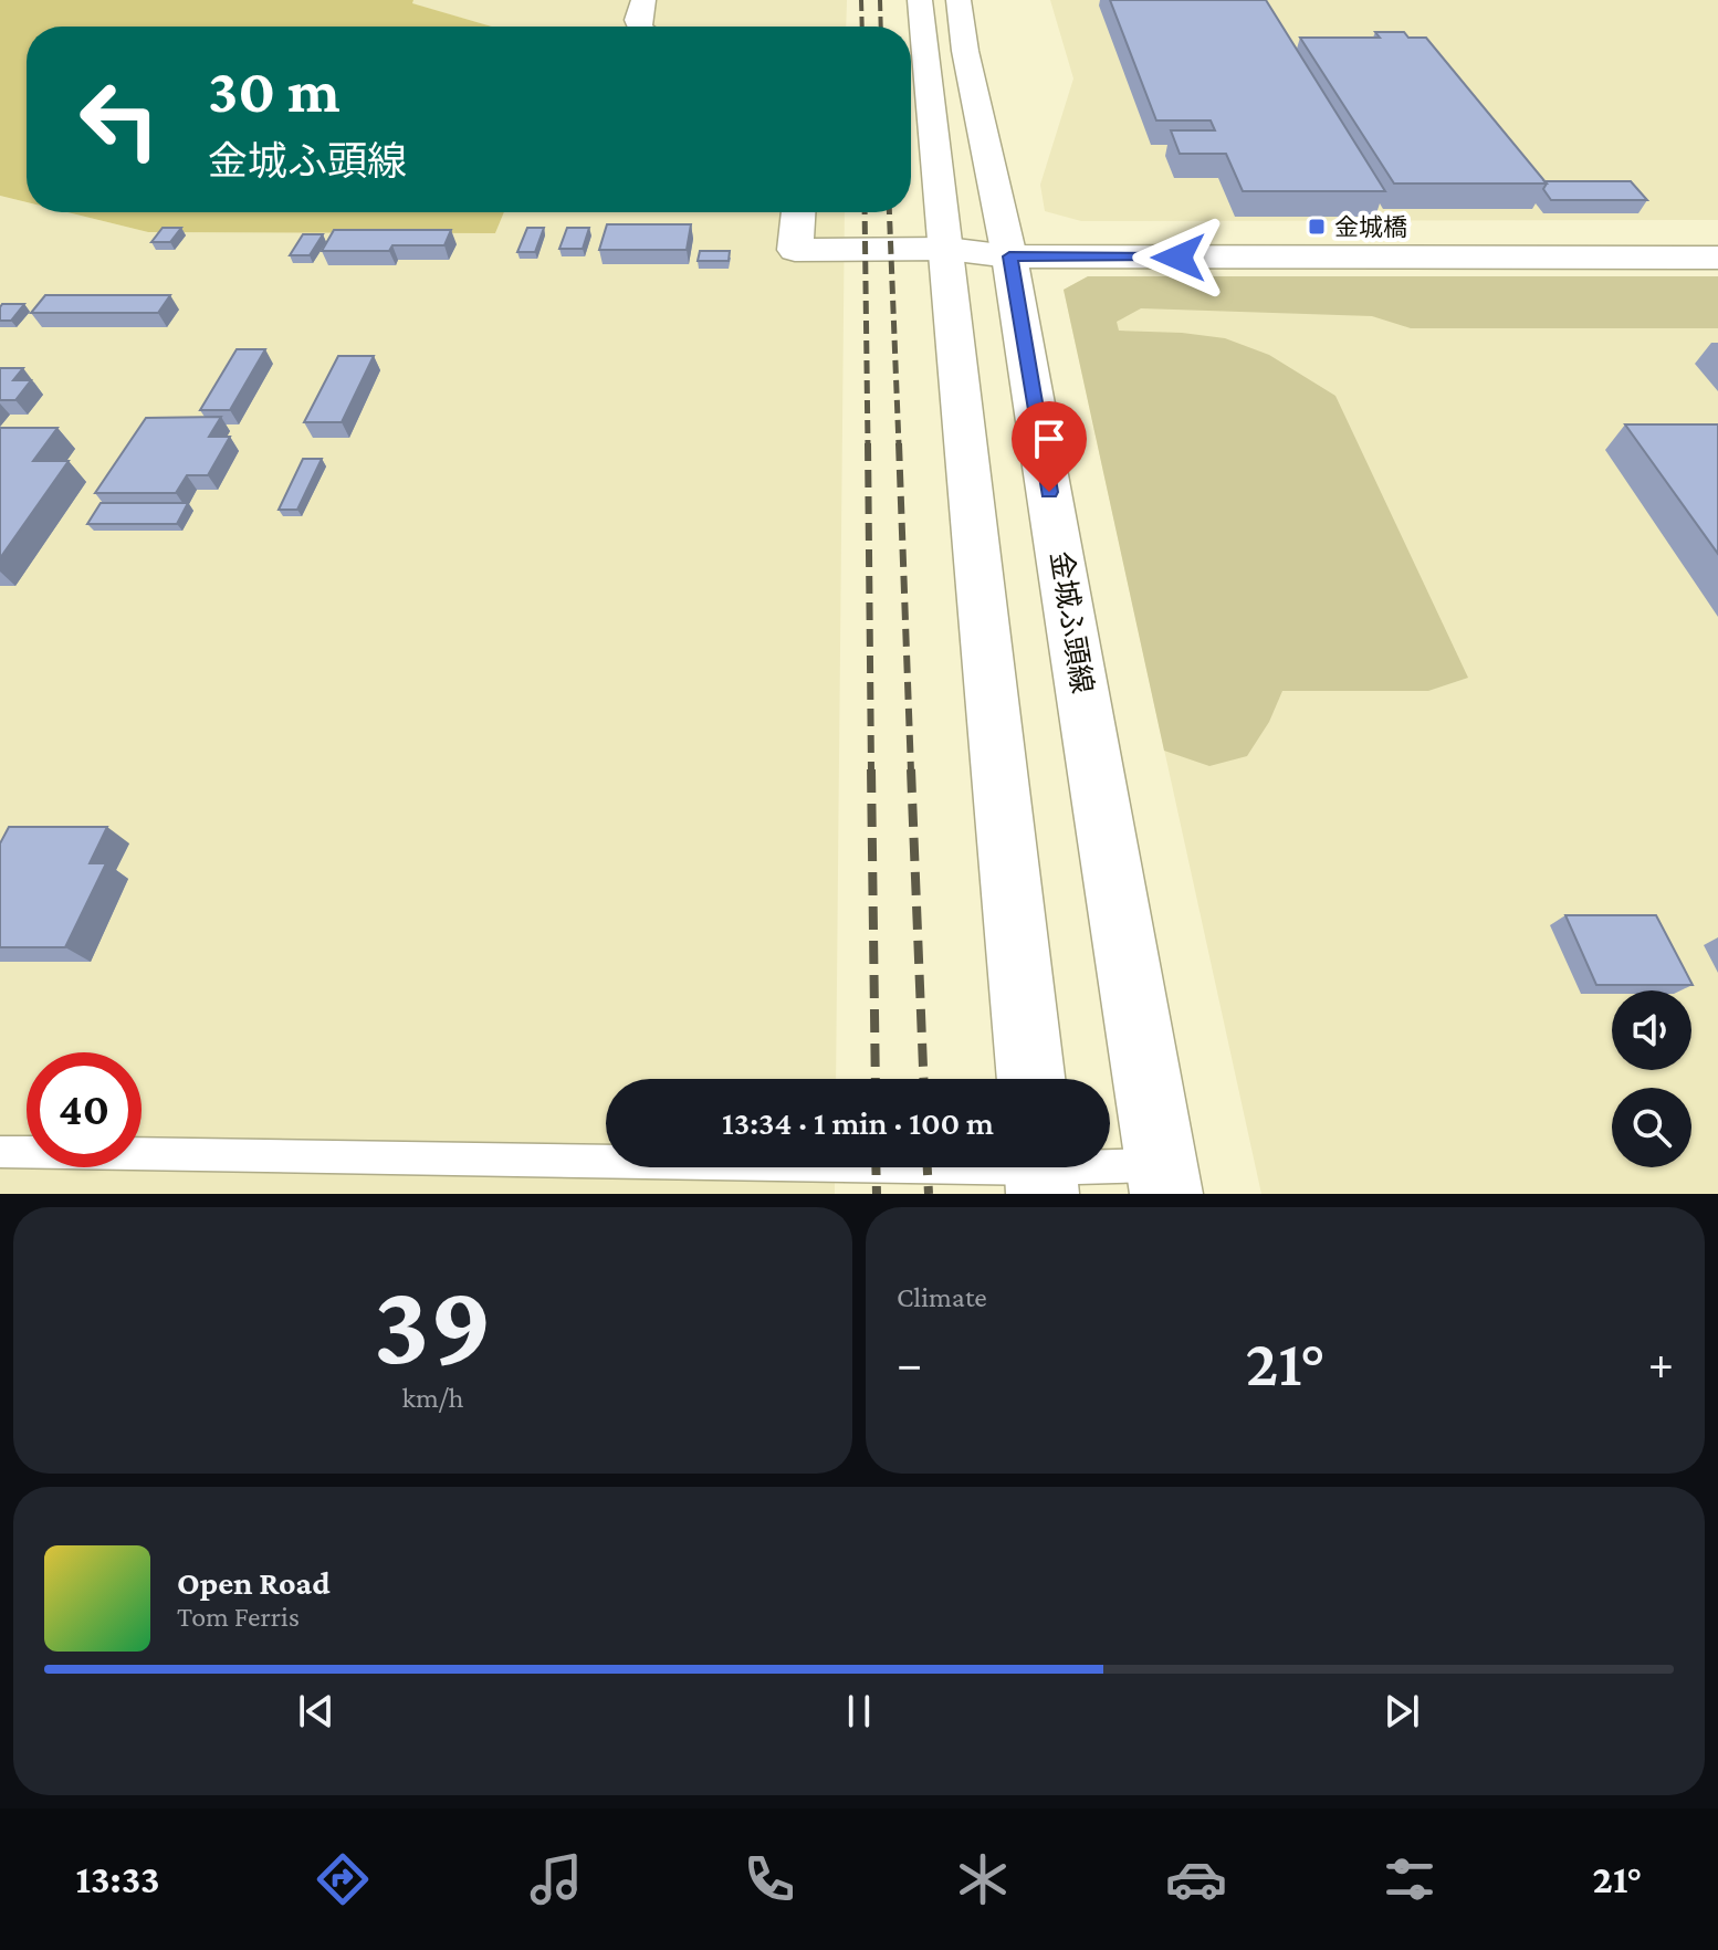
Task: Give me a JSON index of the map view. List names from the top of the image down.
{
  "streets": {
    "main road": ["金城ふ頭線"]
  },
  "places": {
    "transit": ["金城橋"]
  },
  "page": {
    "turn": ["30 m", "金城ふ頭線"],
    "limit": "40",
    "trip": "13:34 · 1 min · 100 m",
    "tile": [
      ["39", "km/h"],
      "Climate"
    ],
    "heat": ["−", "21°", "+"],
    "song": ["Open Road", "Tom Ferris"],
    "tabs": ["13:33", "21°"]
  }
}
